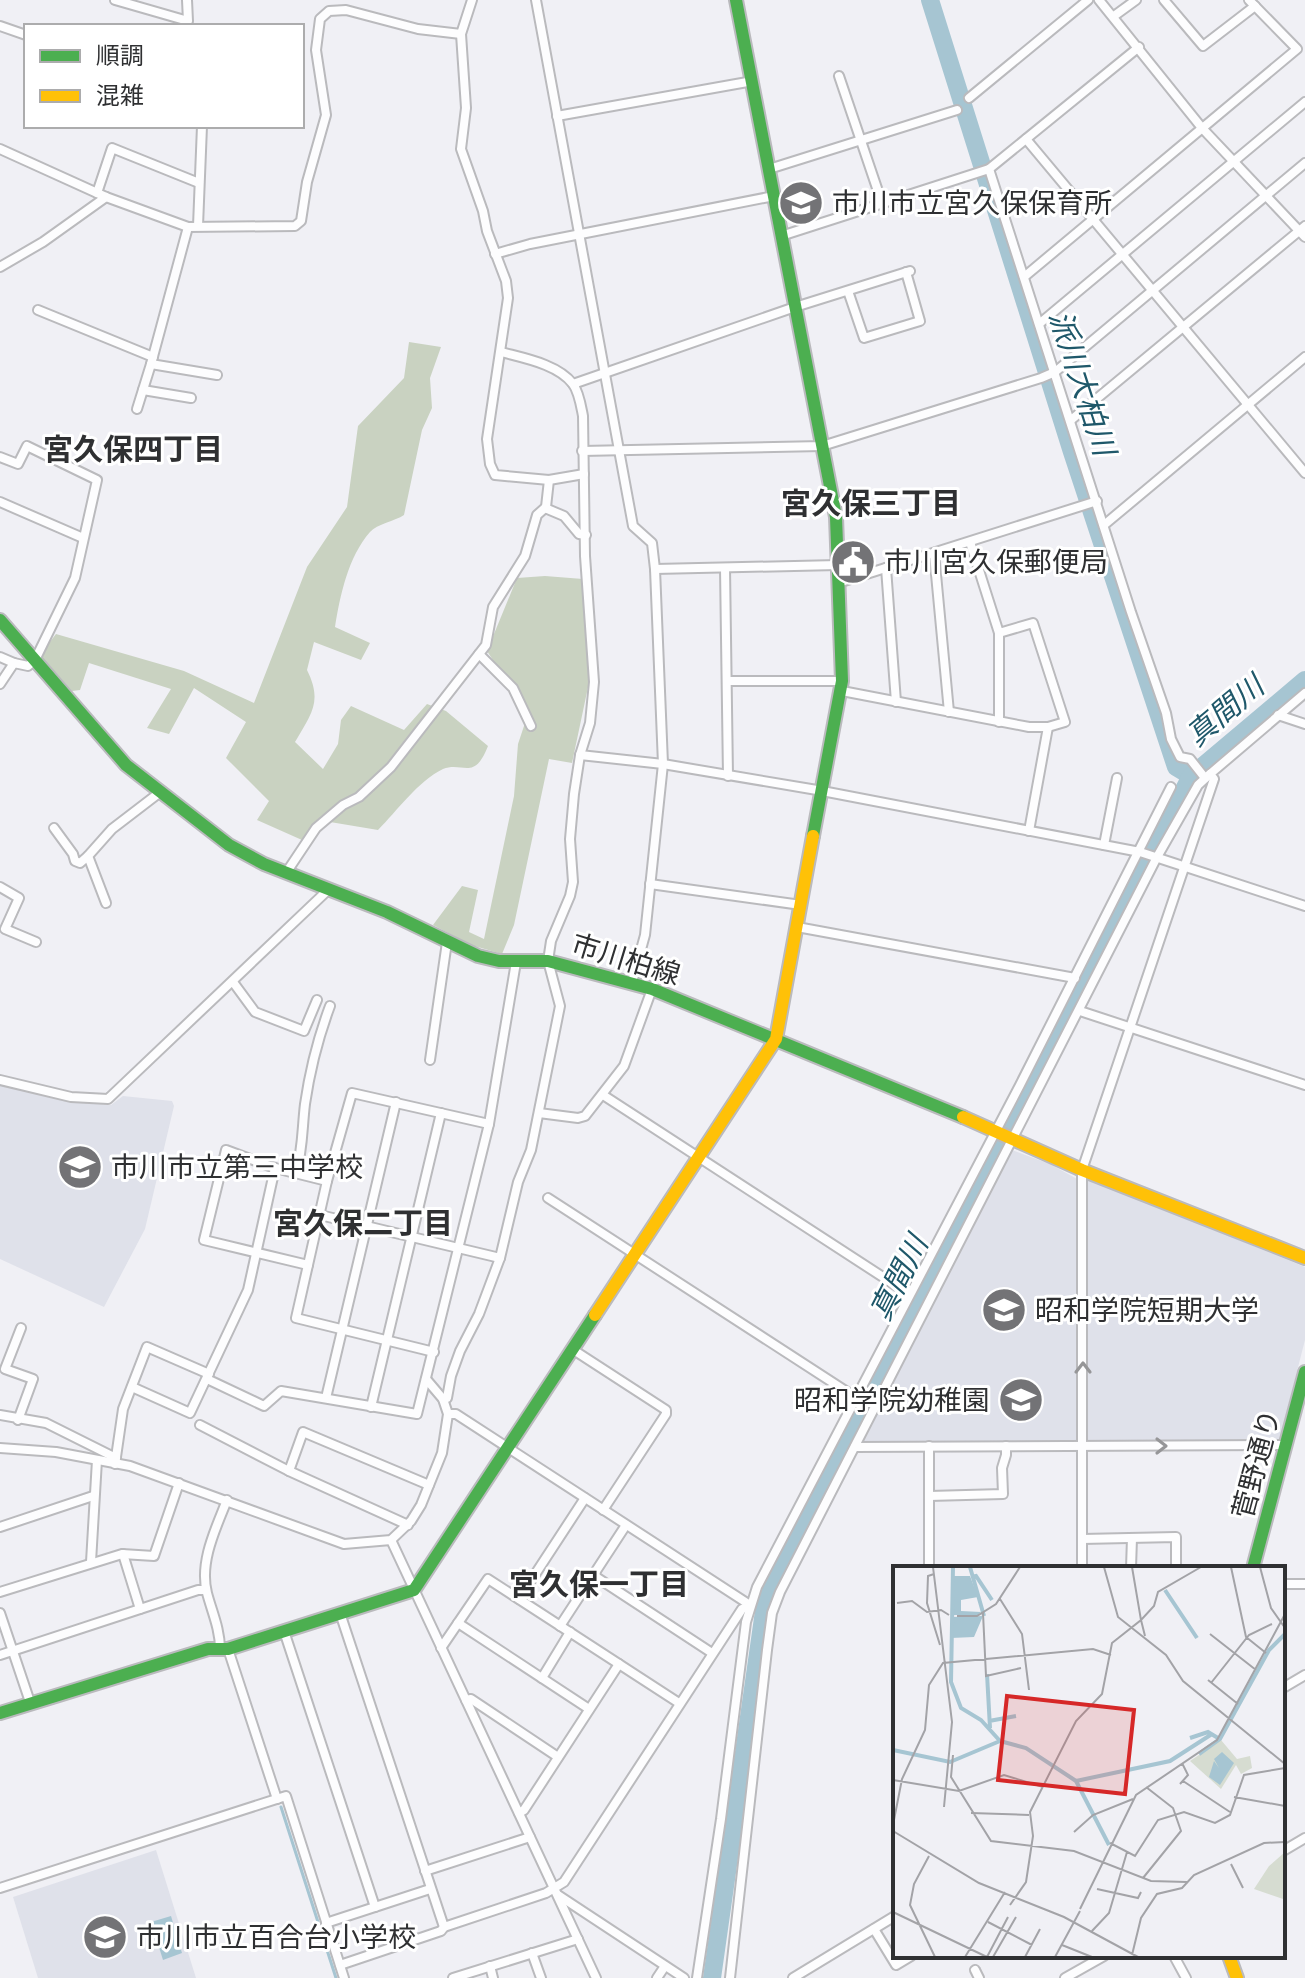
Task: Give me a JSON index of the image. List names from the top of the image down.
{
  "streets": {
    "street": ["市川柏線", "菅野通り"]
  },
  "districts": [
    "宮久保四丁目",
    "宮久保三丁目",
    "宮久保二丁目",
    "宮久保一丁目"
  ],
  "water": ["派川大柏川", "真間川"],
  "places": {
    "school or university": [
      "市川市立宮久保保育所",
      "市川市立第三中学校",
      "昭和学院短期大学",
      "昭和学院幼稚園",
      "市川市立百合台小学校"
    ],
    "public building": ["市川宮久保郵便局"]
  },
  "legend": ["順調", "混雑"]
}
